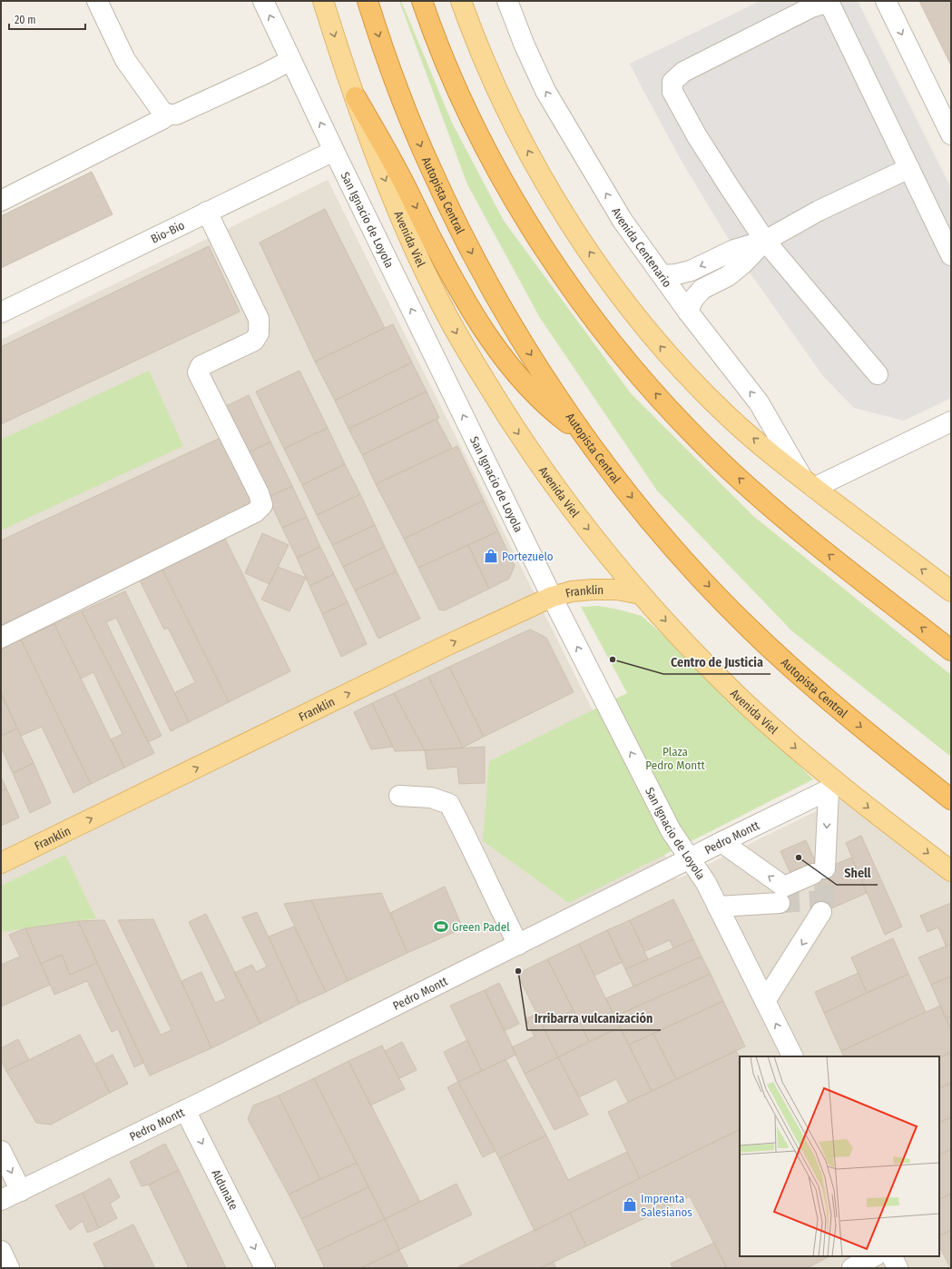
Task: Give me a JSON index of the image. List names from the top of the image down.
{
  "streets": {
    "highway": ["Autopista Central"],
    "main road": ["Avenida Viel", "Franklin"],
    "street": [
      "San Ignacio de Loyola",
      "Bio-Bio",
      "Avenida Centenario",
      "Pedro Montt",
      "Aldunate"
    ]
  },
  "crossings": [
    ["San Ignacio de Loyola", "Bio-Bio"],
    ["San Ignacio de Loyola", "Franklin"],
    ["San Ignacio de Loyola", "Pedro Montt"],
    ["Avenida Viel", "Franklin"],
    ["Avenida Viel", "Pedro Montt"],
    ["Pedro Montt", "Aldunate"]
  ],
  "one_way": ["San Ignacio de Loyola", "Franklin", "Aldunate"],
  "parks": ["Plaza Pedro Montt"],
  "places": {
    "shop": ["Portezuelo", "Imprenta Salesianos"],
    "other": ["Centro de Justicia", "Shell", "Irribarra vulcanización"],
    "sports": ["Green Padel"]
  },
  "scale_bar": "20 m"
}
